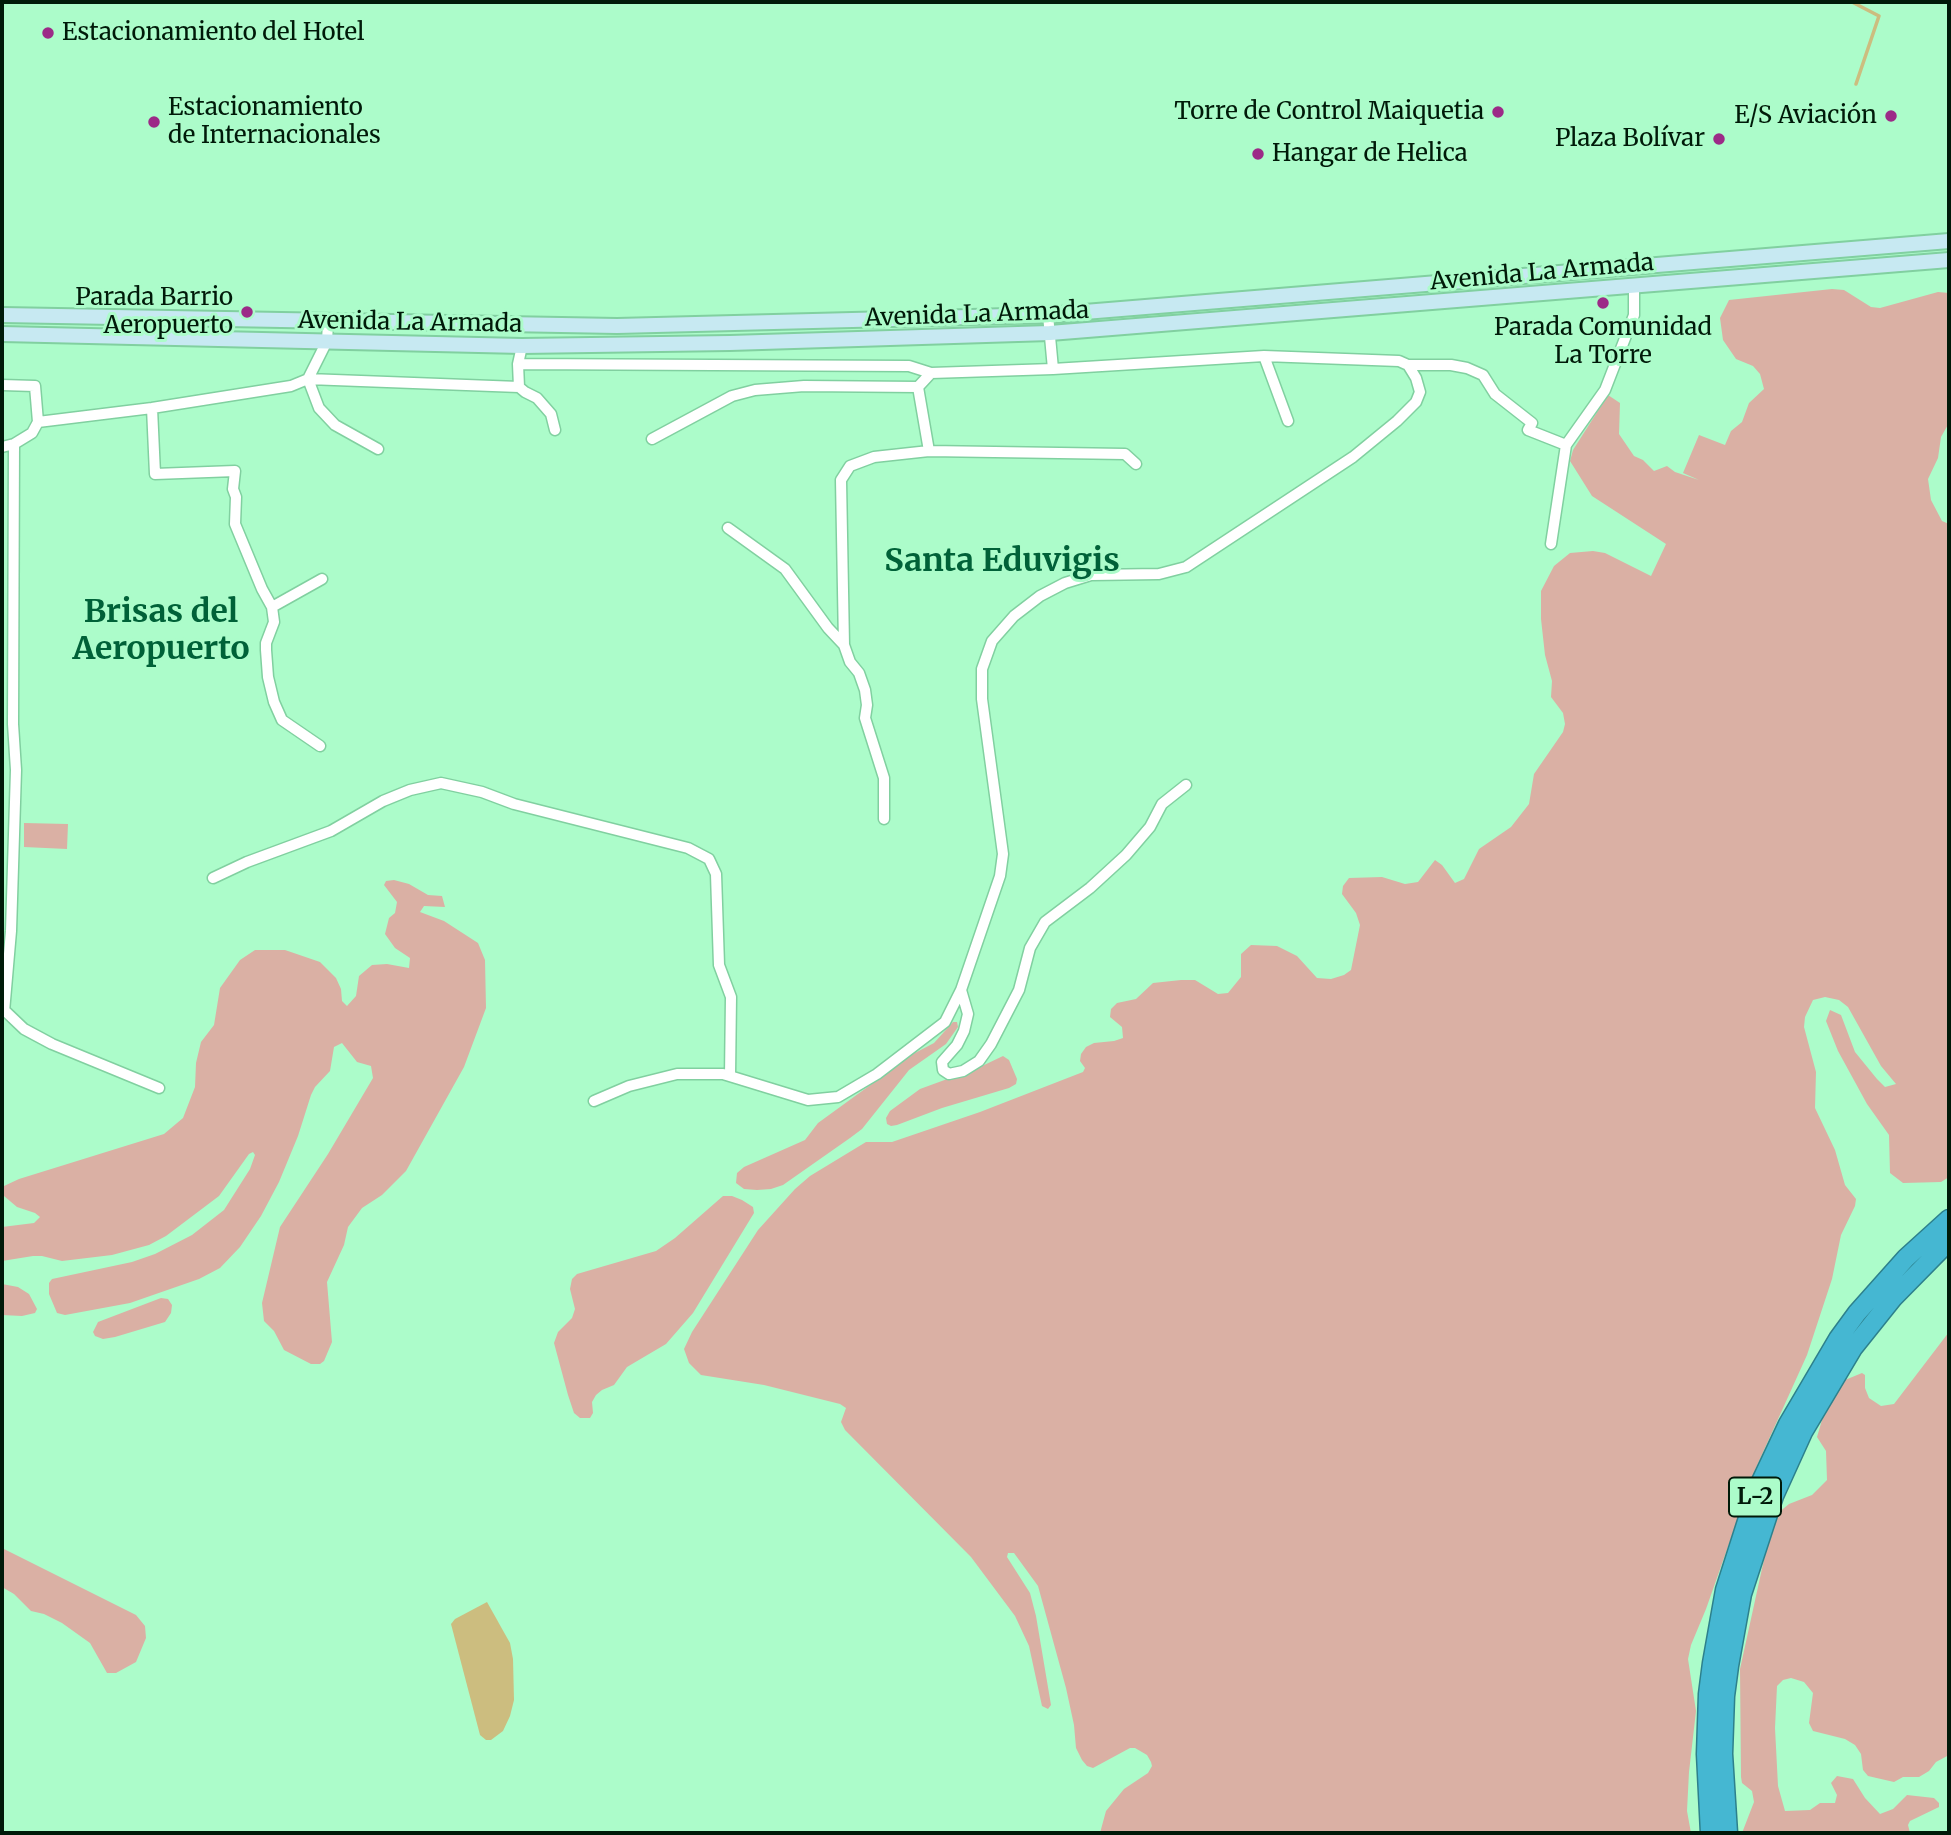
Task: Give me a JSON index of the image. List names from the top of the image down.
{
  "streets": {
    "highway": ["L-2"],
    "main road": ["Avenida La Armada"]
  },
  "districts": ["Santa Eduvigis", "Brisas del Aeropuerto"],
  "places": [
    "Estacionamiento del Hotel",
    "Torre de Control Maiquetia",
    "E/S Aviación",
    "Estacionamiento de Internacionales",
    "Plaza Bolívar",
    "Hangar de Helica",
    "Parada Comunidad La Torre",
    "Parada Barrio Aeropuerto"
  ]
}
